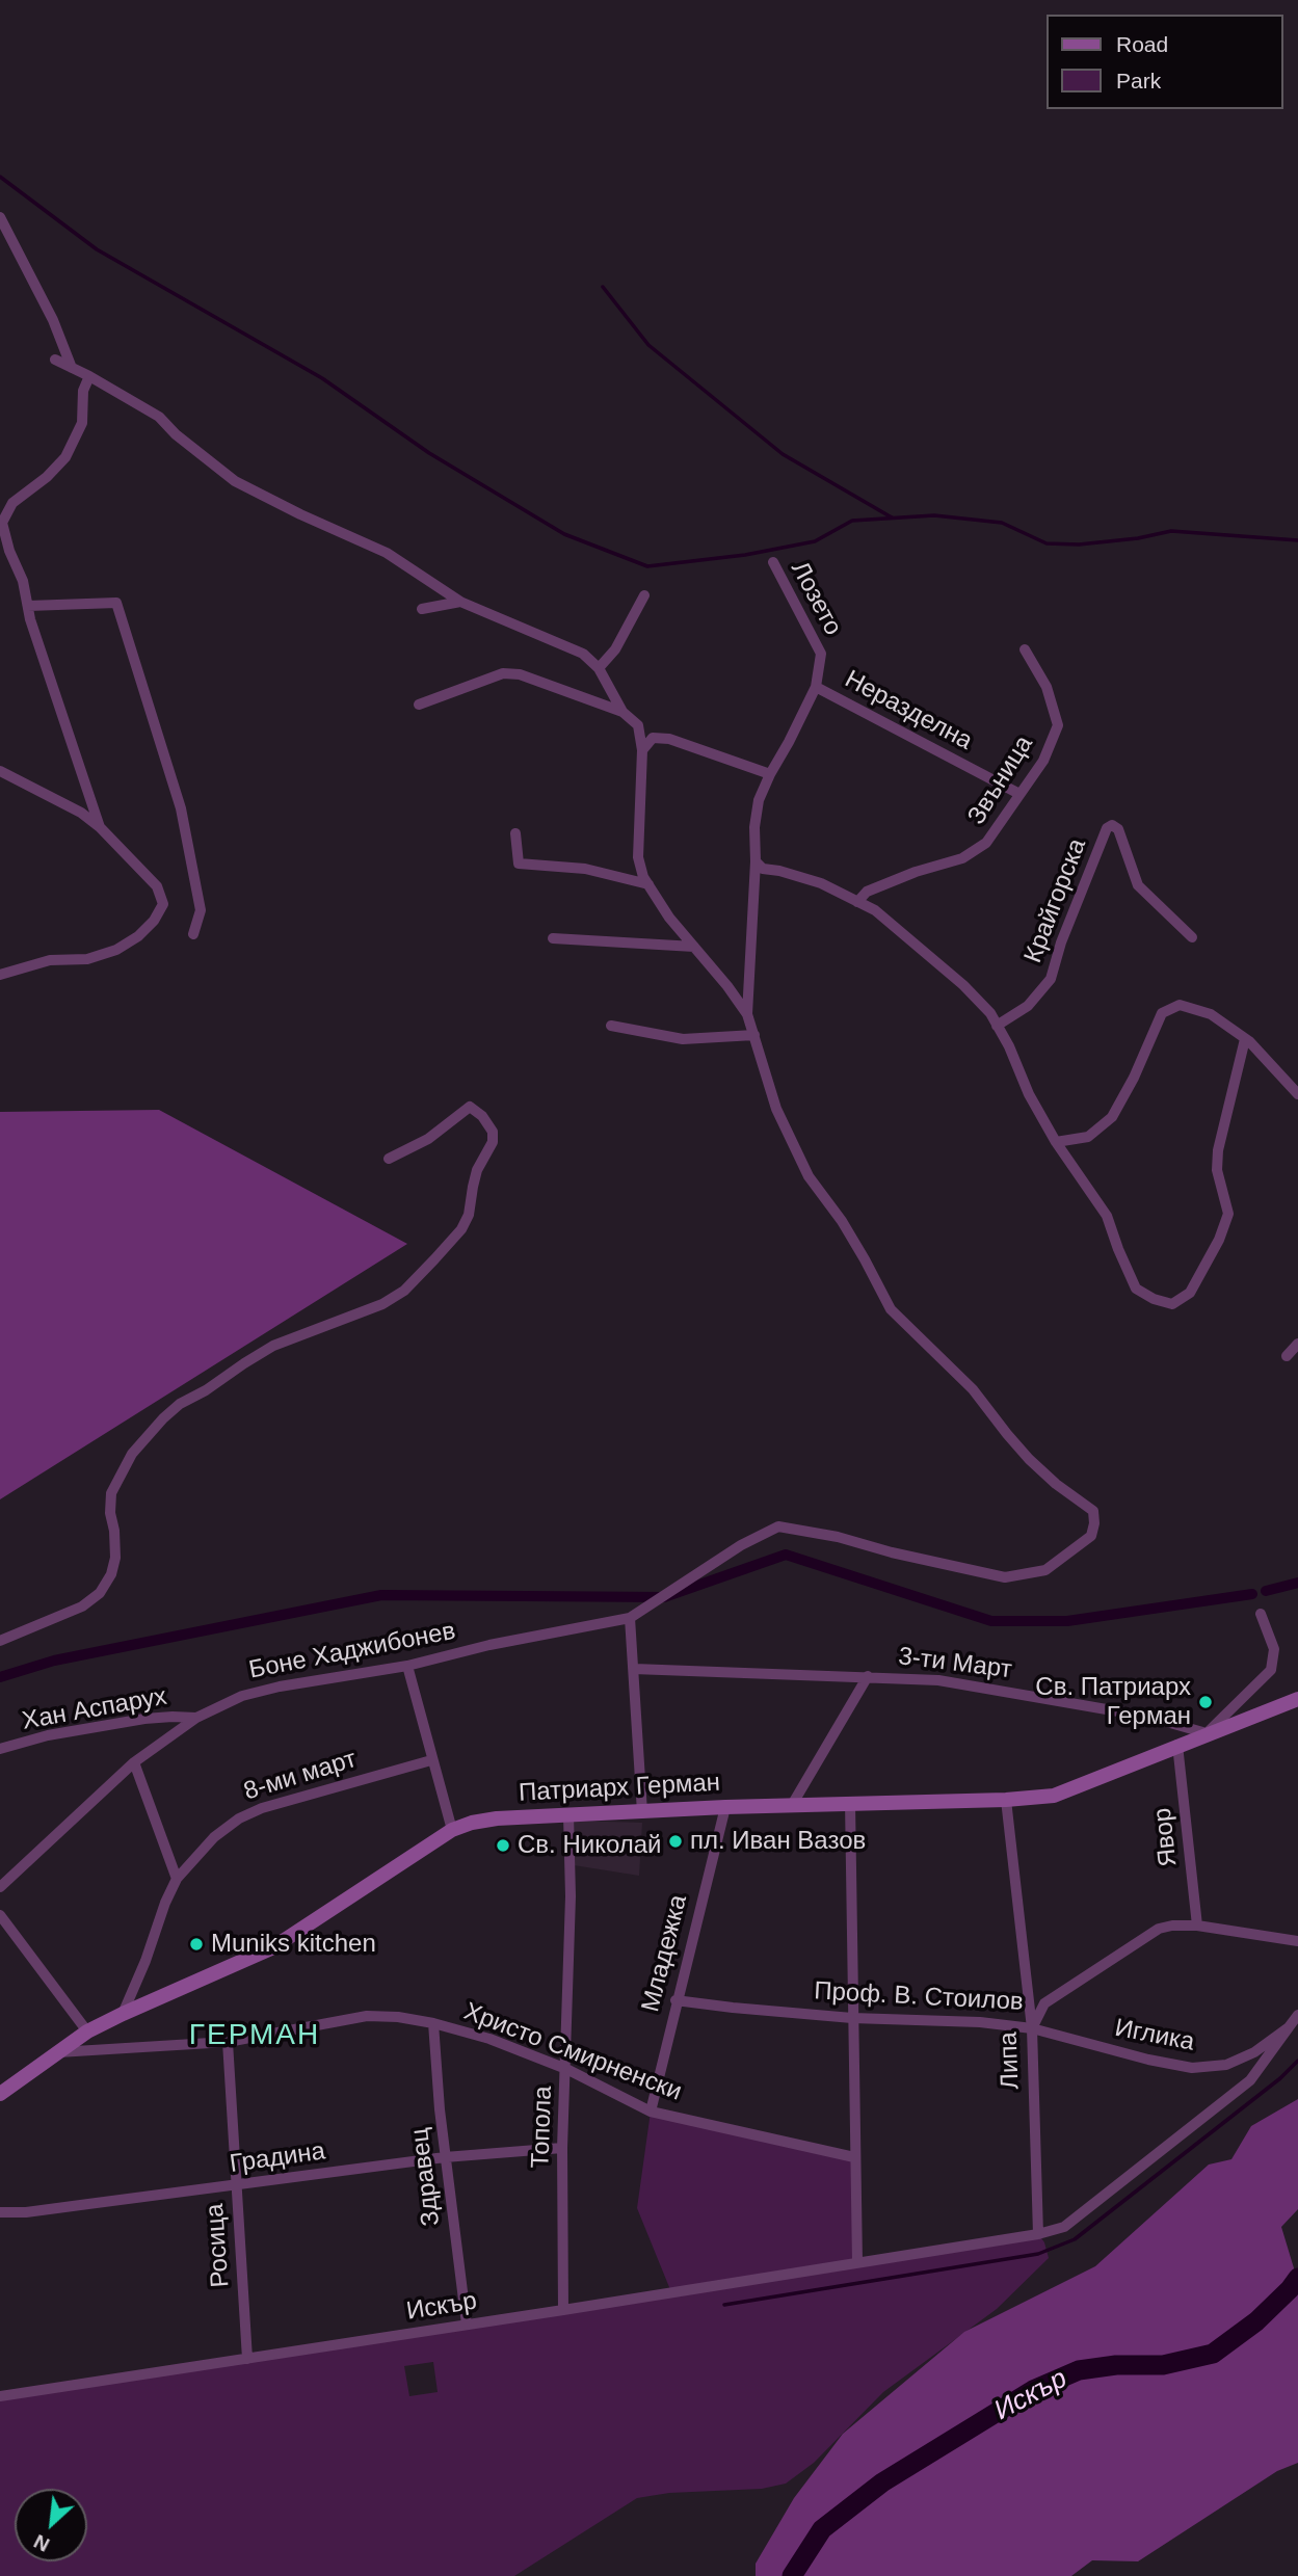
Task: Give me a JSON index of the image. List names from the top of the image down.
{
  "streets": {
    "street": [
      "Лозето",
      "Неразделна",
      "Звъница",
      "Крайгорска",
      "Боне Хаджибонев",
      "3-ти Март",
      "Хан Аспарух",
      "8-ми март",
      "Патриарх Герман",
      "Явор",
      "Младежка",
      "Проф. В. Стоилов",
      "Иглика",
      "Христо Смирненски",
      "Липа",
      "Топола",
      "Градина",
      "Здравец",
      "Росица",
      "Искър"
    ]
  },
  "crossings": [
    ["Лозето", "Неразделна"],
    ["Лозето", "Боне Хаджибонев"],
    ["Неразделна", "Звъница"],
    ["Боне Хаджибонев", "Хан Аспарух"],
    ["3-ти Март", "Патриарх Герман"],
    ["8-ми март", "Патриарх Герман"],
    ["Патриарх Герман", "Явор"],
    ["Патриарх Герман", "Младежка"],
    ["Патриарх Герман", "Христо Смирненски"],
    ["Патриарх Герман", "Липа"],
    ["Патриарх Герман", "Топола"],
    ["Явор", "Проф. В. Стоилов"],
    ["Младежка", "Проф. В. Стоилов"],
    ["Младежка", "Христо Смирненски"],
    ["Проф. В. Стоилов", "Иглика"],
    ["Проф. В. Стоилов", "Липа"],
    ["Иглика", "Липа"],
    ["Иглика", "Искър"],
    ["Христо Смирненски", "Топола"],
    ["Христо Смирненски", "Здравец"],
    ["Христо Смирненски", "Росица"],
    ["Липа", "Искър"],
    ["Топола", "Градина"],
    ["Топола", "Искър"],
    ["Градина", "Здравец"],
    ["Градина", "Росица"],
    ["Здравец", "Искър"],
    ["Росица", "Искър"]
  ],
  "districts": ["ГЕРМАН"],
  "water": ["Искър"],
  "places": [
    "Св. Патриарх Герман",
    "пл. Иван Вазов",
    "Св. Николай",
    "Muniks kitchen"
  ],
  "legend": ["Road", "Park"],
  "north": "bottom left"
}
